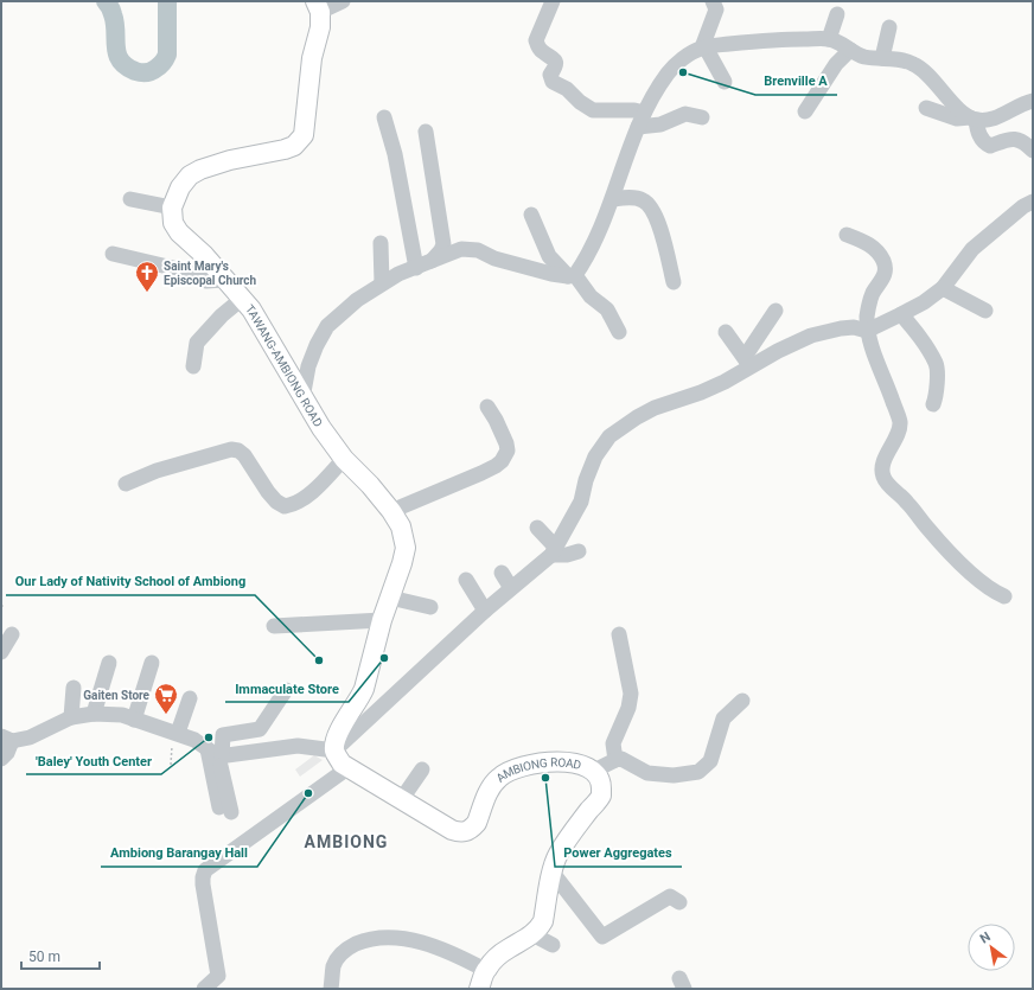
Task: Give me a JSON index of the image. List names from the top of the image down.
{
  "streets": {
    "main road": ["TAWANG-AMBIONG ROAD", "AMBIONG ROAD"]
  },
  "crossings": [
    ["TAWANG-AMBIONG ROAD", "AMBIONG ROAD"]
  ],
  "districts": ["AMBIONG"],
  "places": {
    "other": [
      "Brenville A",
      "Immaculate Store",
      "Our Lady of Nativity School of Ambiong",
      "'Baley' Youth Center",
      "Power Aggregates",
      "Ambiong Barangay Hall"
    ],
    "church": ["Saint Mary's Episcopal Church"],
    "supermarket": ["Gaiten Store"]
  },
  "scale_bar": "50 m",
  "north": "top left"
}
